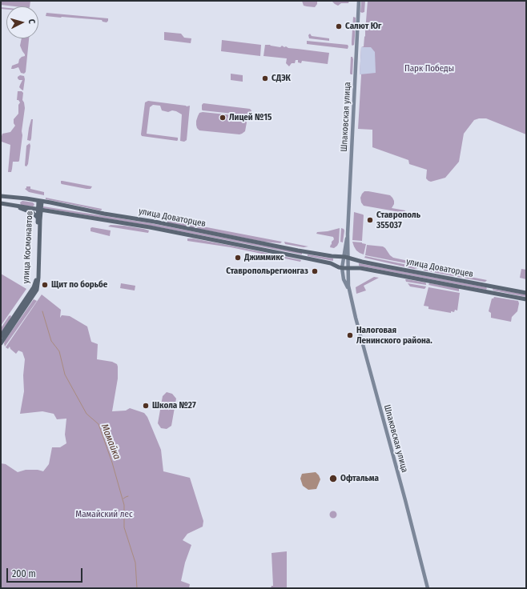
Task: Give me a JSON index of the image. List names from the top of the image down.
{
  "streets": {
    "main road": ["Шпаковская улица", "улица Доваторцев", "улица Космонавтов"]
  },
  "crossings": [
    ["Шпаковская улица", "улица Доваторцев"]
  ],
  "water": ["Мамайка"],
  "parks": ["Парк Победы", "Мамайский лес"],
  "places": [
    "Салют Юг",
    "СДЭК",
    "Лицей №15",
    "Ставрополь 355037",
    "Джиммикс",
    "Ставропольрегионгаз",
    "Щит по борьбе",
    "Налоговая Ленинского района.",
    "Школа №27",
    "Офтальма"
  ],
  "scale_bar": "200 m",
  "north": "right"
}
